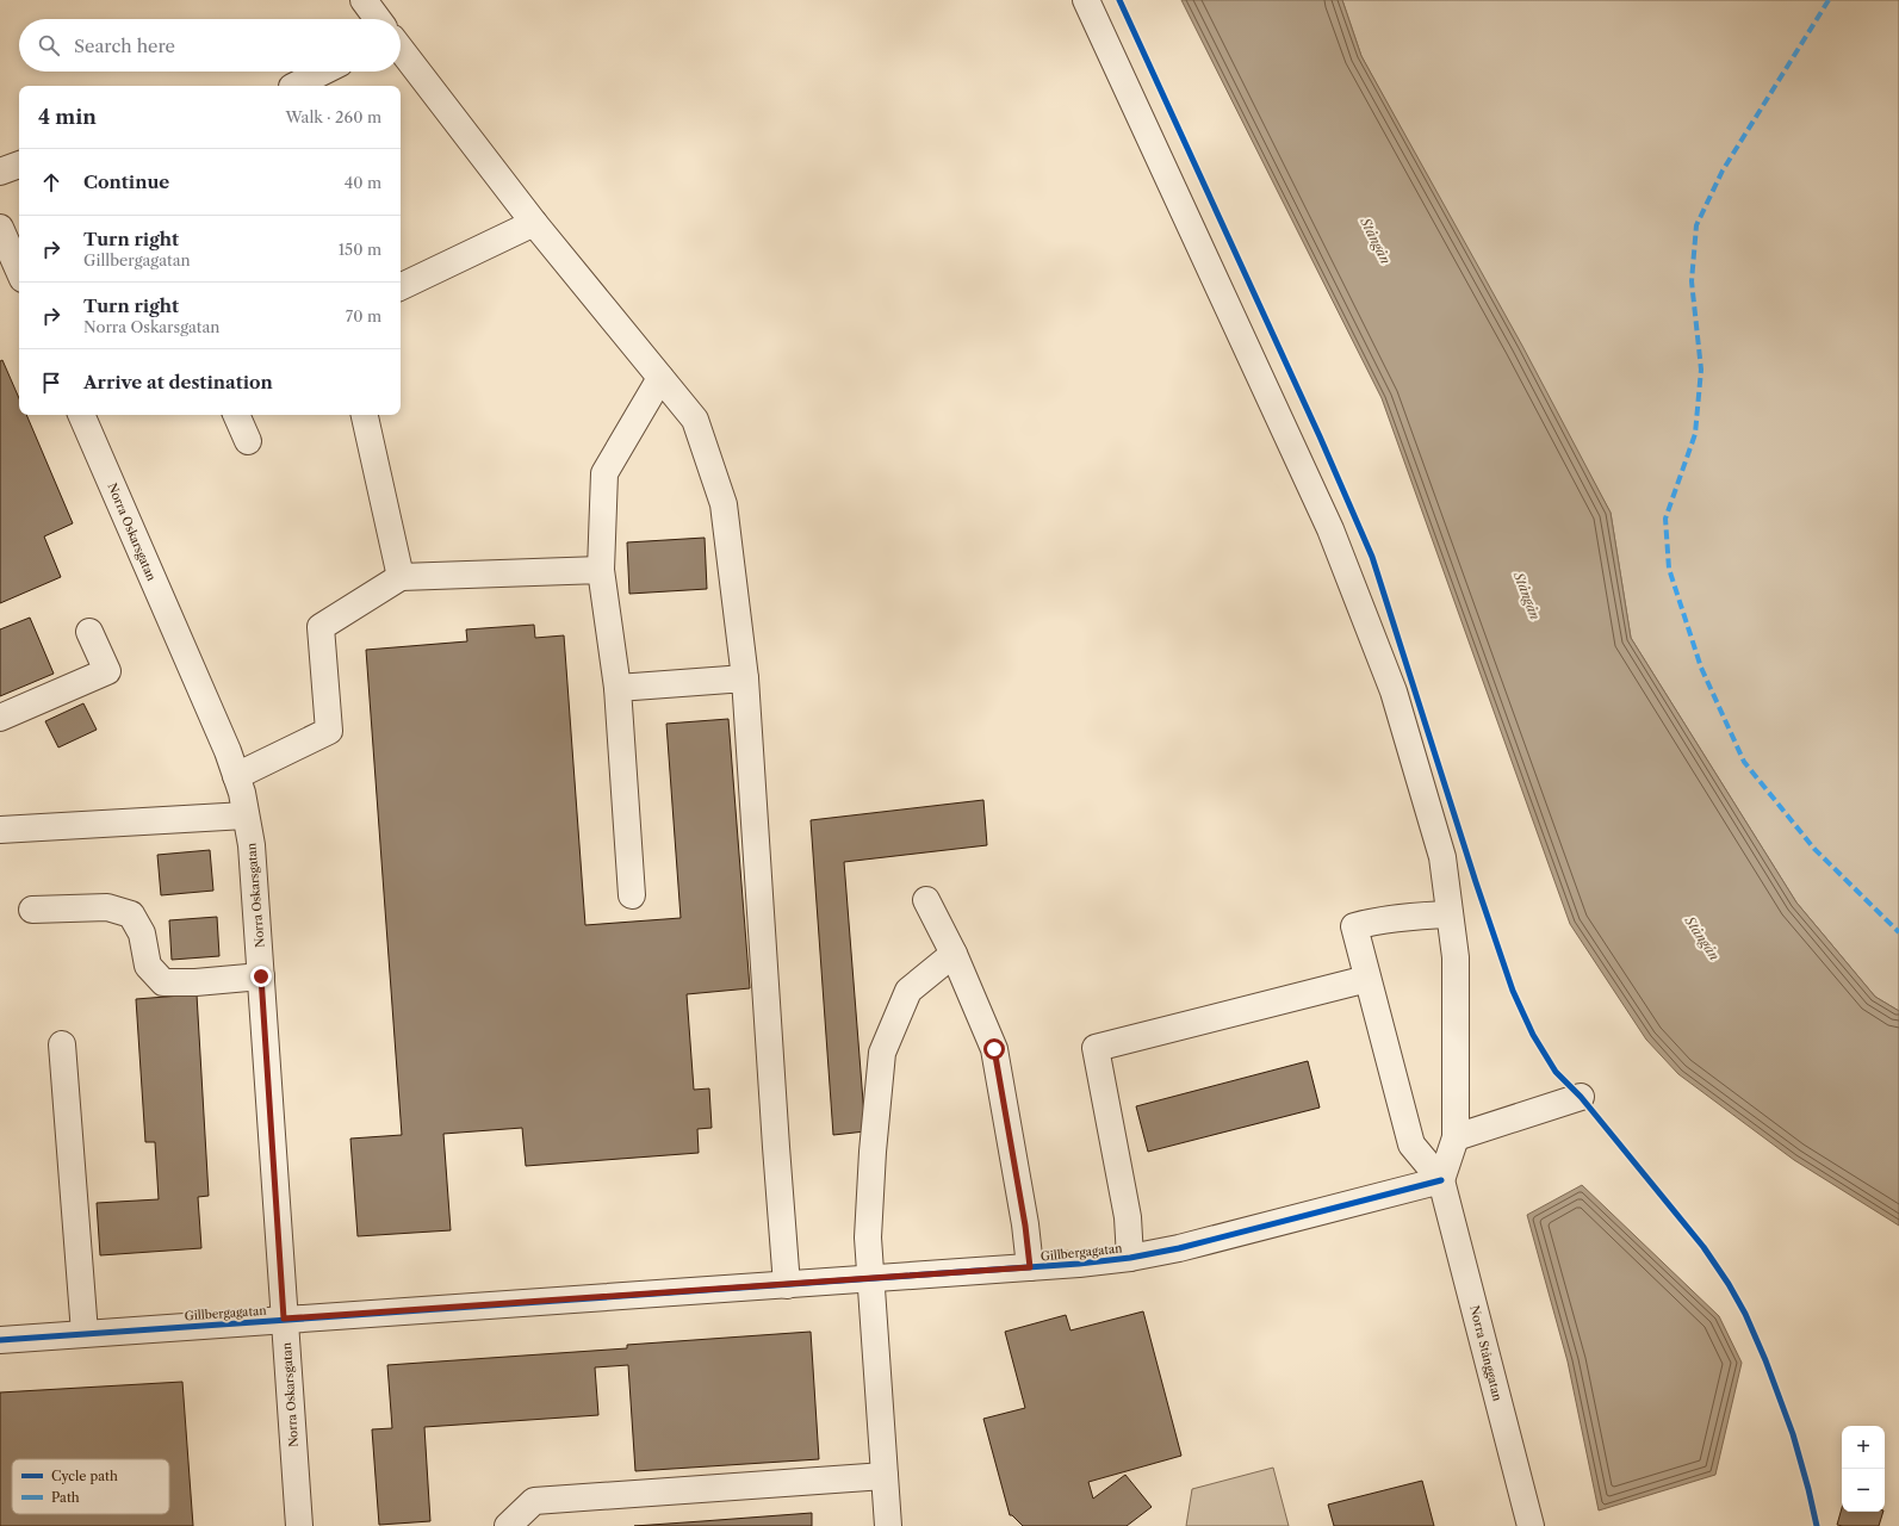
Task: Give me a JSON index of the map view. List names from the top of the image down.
{
  "streets": {
    "street": ["Norra Oskarsgatan", "Gillbergagatan", "Norra Stånggatan"]
  },
  "crossings": [
    ["Norra Oskarsgatan", "Gillbergagatan"],
    ["Gillbergagatan", "Norra Stånggatan"]
  ],
  "water": ["Stångån"],
  "legend": ["Cycle path", "Path"],
  "page": {
    "search": "Search here",
    "heading": ["4 min", "Walk · 260 m"],
    "list": [
      ["Continue", "40 m"],
      ["Turn right", "Gillbergagatan", "150 m"],
      ["Turn right", "Norra Oskarsgatan", "70 m"],
      "Arrive at destination"
    ],
    "map_buttons": ["+", "−"]
  }
}
